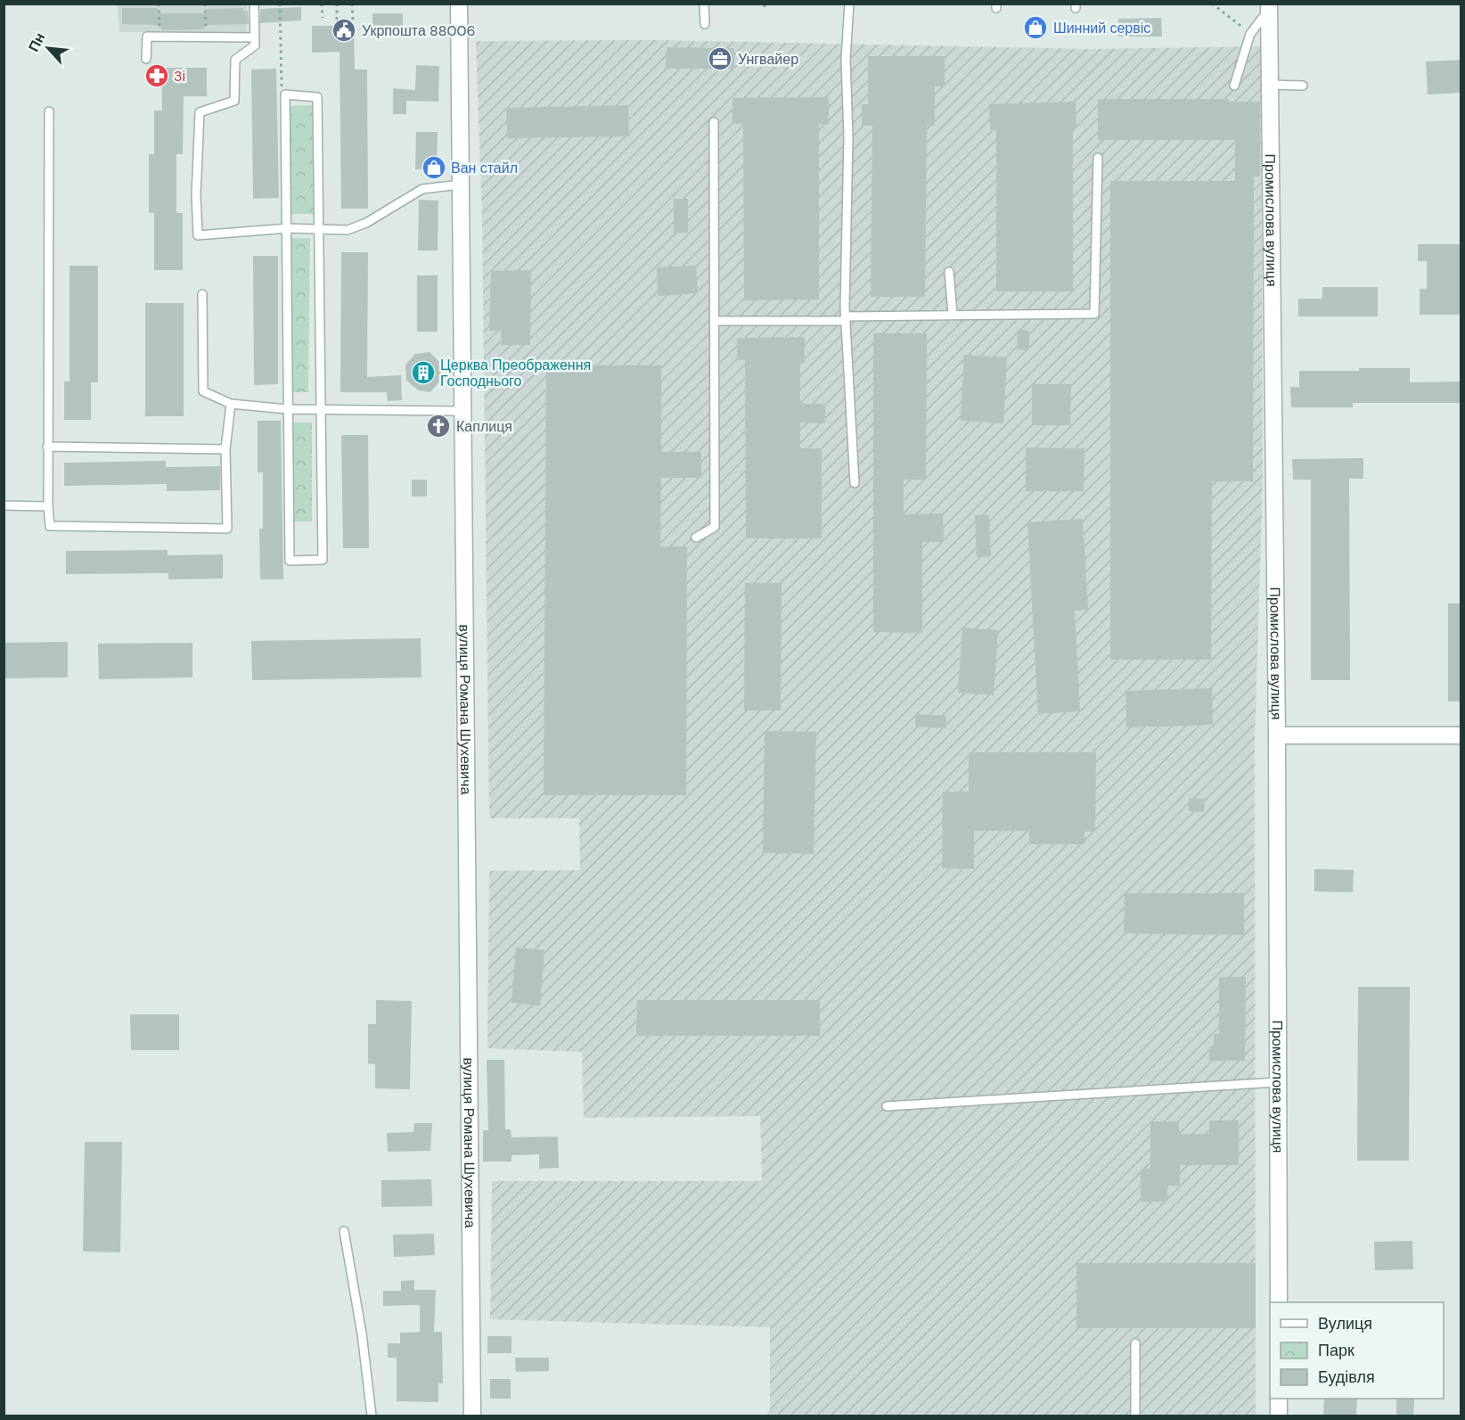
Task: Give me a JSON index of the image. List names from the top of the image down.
{
  "streets": {
    "street": ["Промислова вулиця", "вулиця Романа Шухевича"]
  },
  "places": {
    "shop": ["Шинний сервіс", "Ван стайл"],
    "public building": ["Укрпошта 88006"],
    "office": ["Унгвайер"],
    "pharmacy": ["3і"],
    "building": ["Церква Преображення Господнього"],
    "church": ["Каплиця"]
  },
  "legend": ["Вулиця", "Парк", "Будівля"],
  "north": "top left"
}
